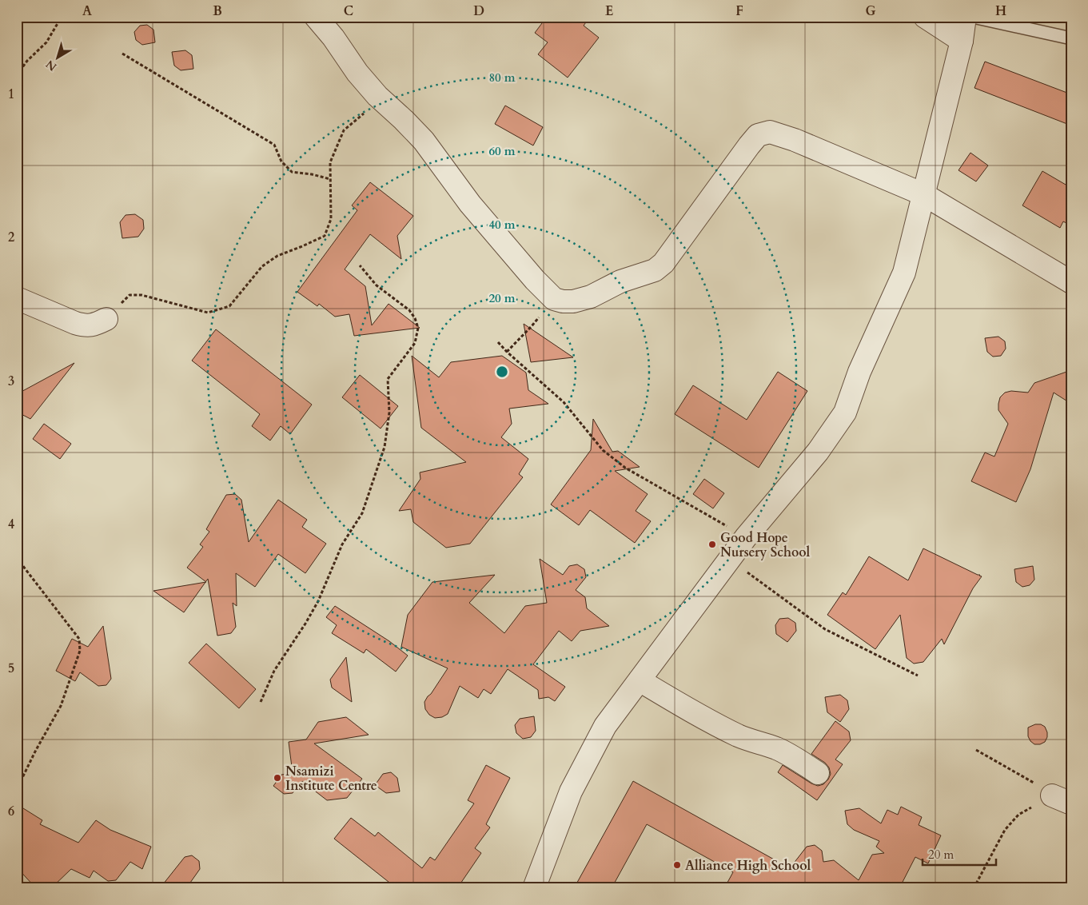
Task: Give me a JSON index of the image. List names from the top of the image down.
{
  "places": ["Good Hope Nursery School", "Nsamizi Institute Centre", "Alliance High School"],
  "scale_bar": "20 m",
  "north": "bottom left",
  "grid": {
    "columns": [
      "A",
      "B",
      "C",
      "D",
      "E",
      "F",
      "G",
      "H"
    ],
    "rows": [
      "1",
      "2",
      "3",
      "4",
      "5",
      "6"
    ]
  },
  "rings": [
    "80 m",
    "60 m",
    "40 m",
    "20 m"
  ]
}
